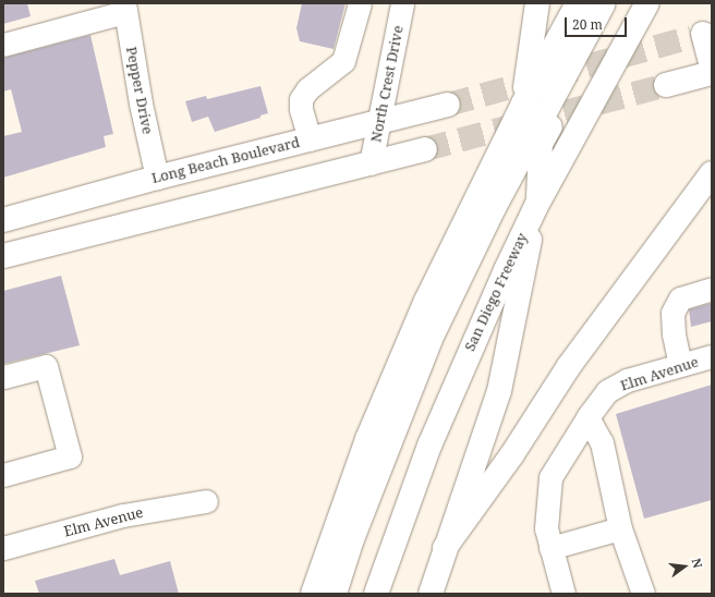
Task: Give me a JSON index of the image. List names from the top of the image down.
{
  "streets": {
    "main road": ["Long Beach Boulevard", "San Diego Freeway"],
    "street": ["North Crest Drive", "Pepper Drive", "Elm Avenue"]
  },
  "crossings": [
    ["North Crest Drive", "Long Beach Boulevard"],
    ["Pepper Drive", "Long Beach Boulevard"]
  ],
  "scale_bar": "20 m",
  "north": "right"
}
